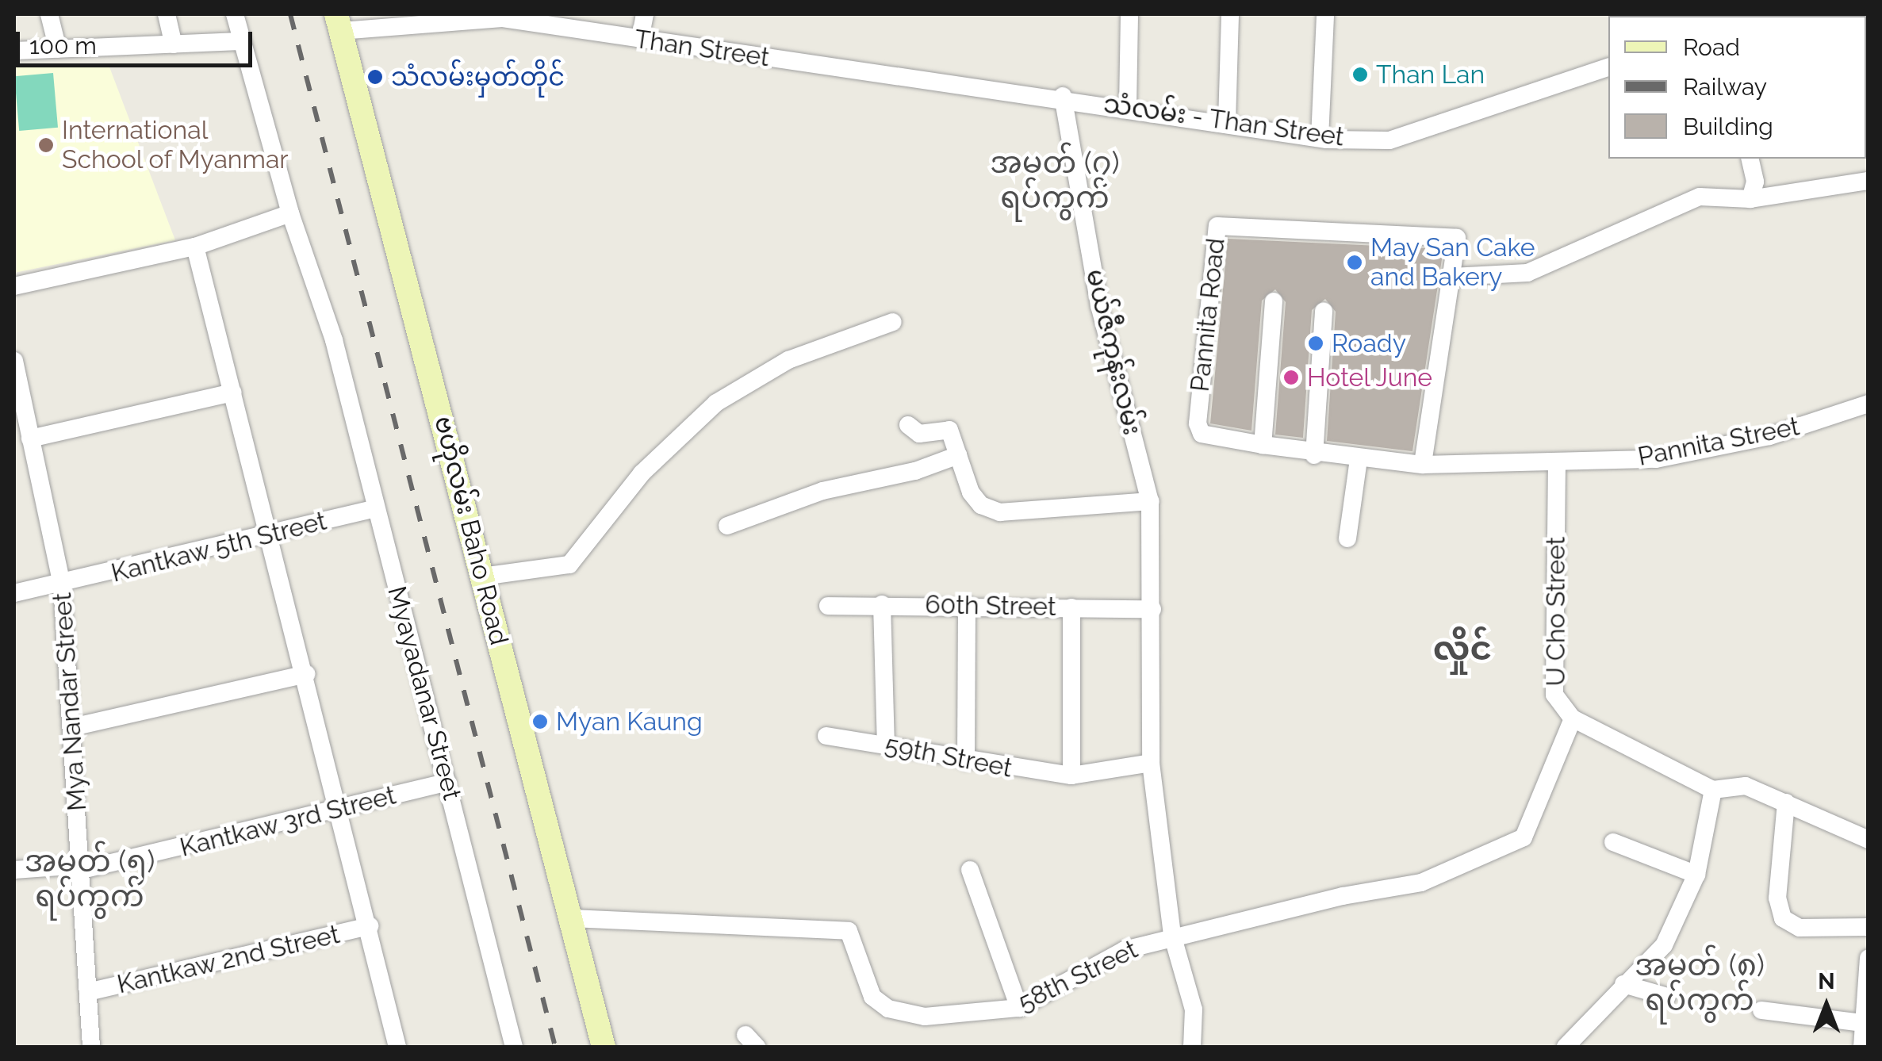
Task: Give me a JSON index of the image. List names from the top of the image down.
{
  "streets": {
    "main road": ["ဗဟိုလမ်း Baho Road"],
    "street": [
      "Than Street",
      "သံလမ်း - Than Street",
      "Pannita Road",
      "မယ်ဇီကုန်းလမ်း",
      "Pannita Street",
      "Kantkaw 5th Street",
      "60th Street",
      "U Cho Street",
      "Myayadanar Street",
      "Mya Nandar Street",
      "59th Street",
      "Kantkaw 3rd Street",
      "Kantkaw 2nd Street",
      "58th Street"
    ]
  },
  "crossings": [
    ["Than Street", "သံလမ်း - Than Street"],
    ["Than Street", "မယ်ဇီကုန်းလမ်း"],
    ["Than Street", "ဗဟိုလမ်း Baho Road"],
    ["သံလမ်း - Than Street", "မယ်ဇီကုန်းလမ်း"],
    ["Pannita Road", "Pannita Street"],
    ["မယ်ဇီကုန်းလမ်း", "60th Street"],
    ["မယ်ဇီကုန်းလမ်း", "59th Street"],
    ["မယ်ဇီကုန်းလမ်း", "58th Street"],
    ["Pannita Street", "U Cho Street"],
    ["ဗဟိုလမ်း Baho Road", "58th Street"],
    ["Kantkaw 5th Street", "Myayadanar Street"],
    ["Kantkaw 5th Street", "Mya Nandar Street"],
    ["U Cho Street", "58th Street"],
    ["Myayadanar Street", "Kantkaw 3rd Street"],
    ["Mya Nandar Street", "Kantkaw 3rd Street"],
    ["Mya Nandar Street", "Kantkaw 2nd Street"]
  ],
  "districts": [
    "အမှတ် (၇) ရပ်ကွက်",
    "လှိုင်",
    "အမှတ် (၅) ရပ်ကွက်",
    "အမှတ် (၈) ရပ်ကွက်"
  ],
  "places": [
    "Than Lan",
    "သံလမ်းမှတ်တိုင်",
    "International School of Myanmar",
    "May San Cake and Bakery",
    "Roady",
    "Hotel June",
    "Myan Kaung"
  ],
  "legend": ["Road", "Railway", "Building"],
  "scale_bar": "100 m",
  "north": "top"
}
